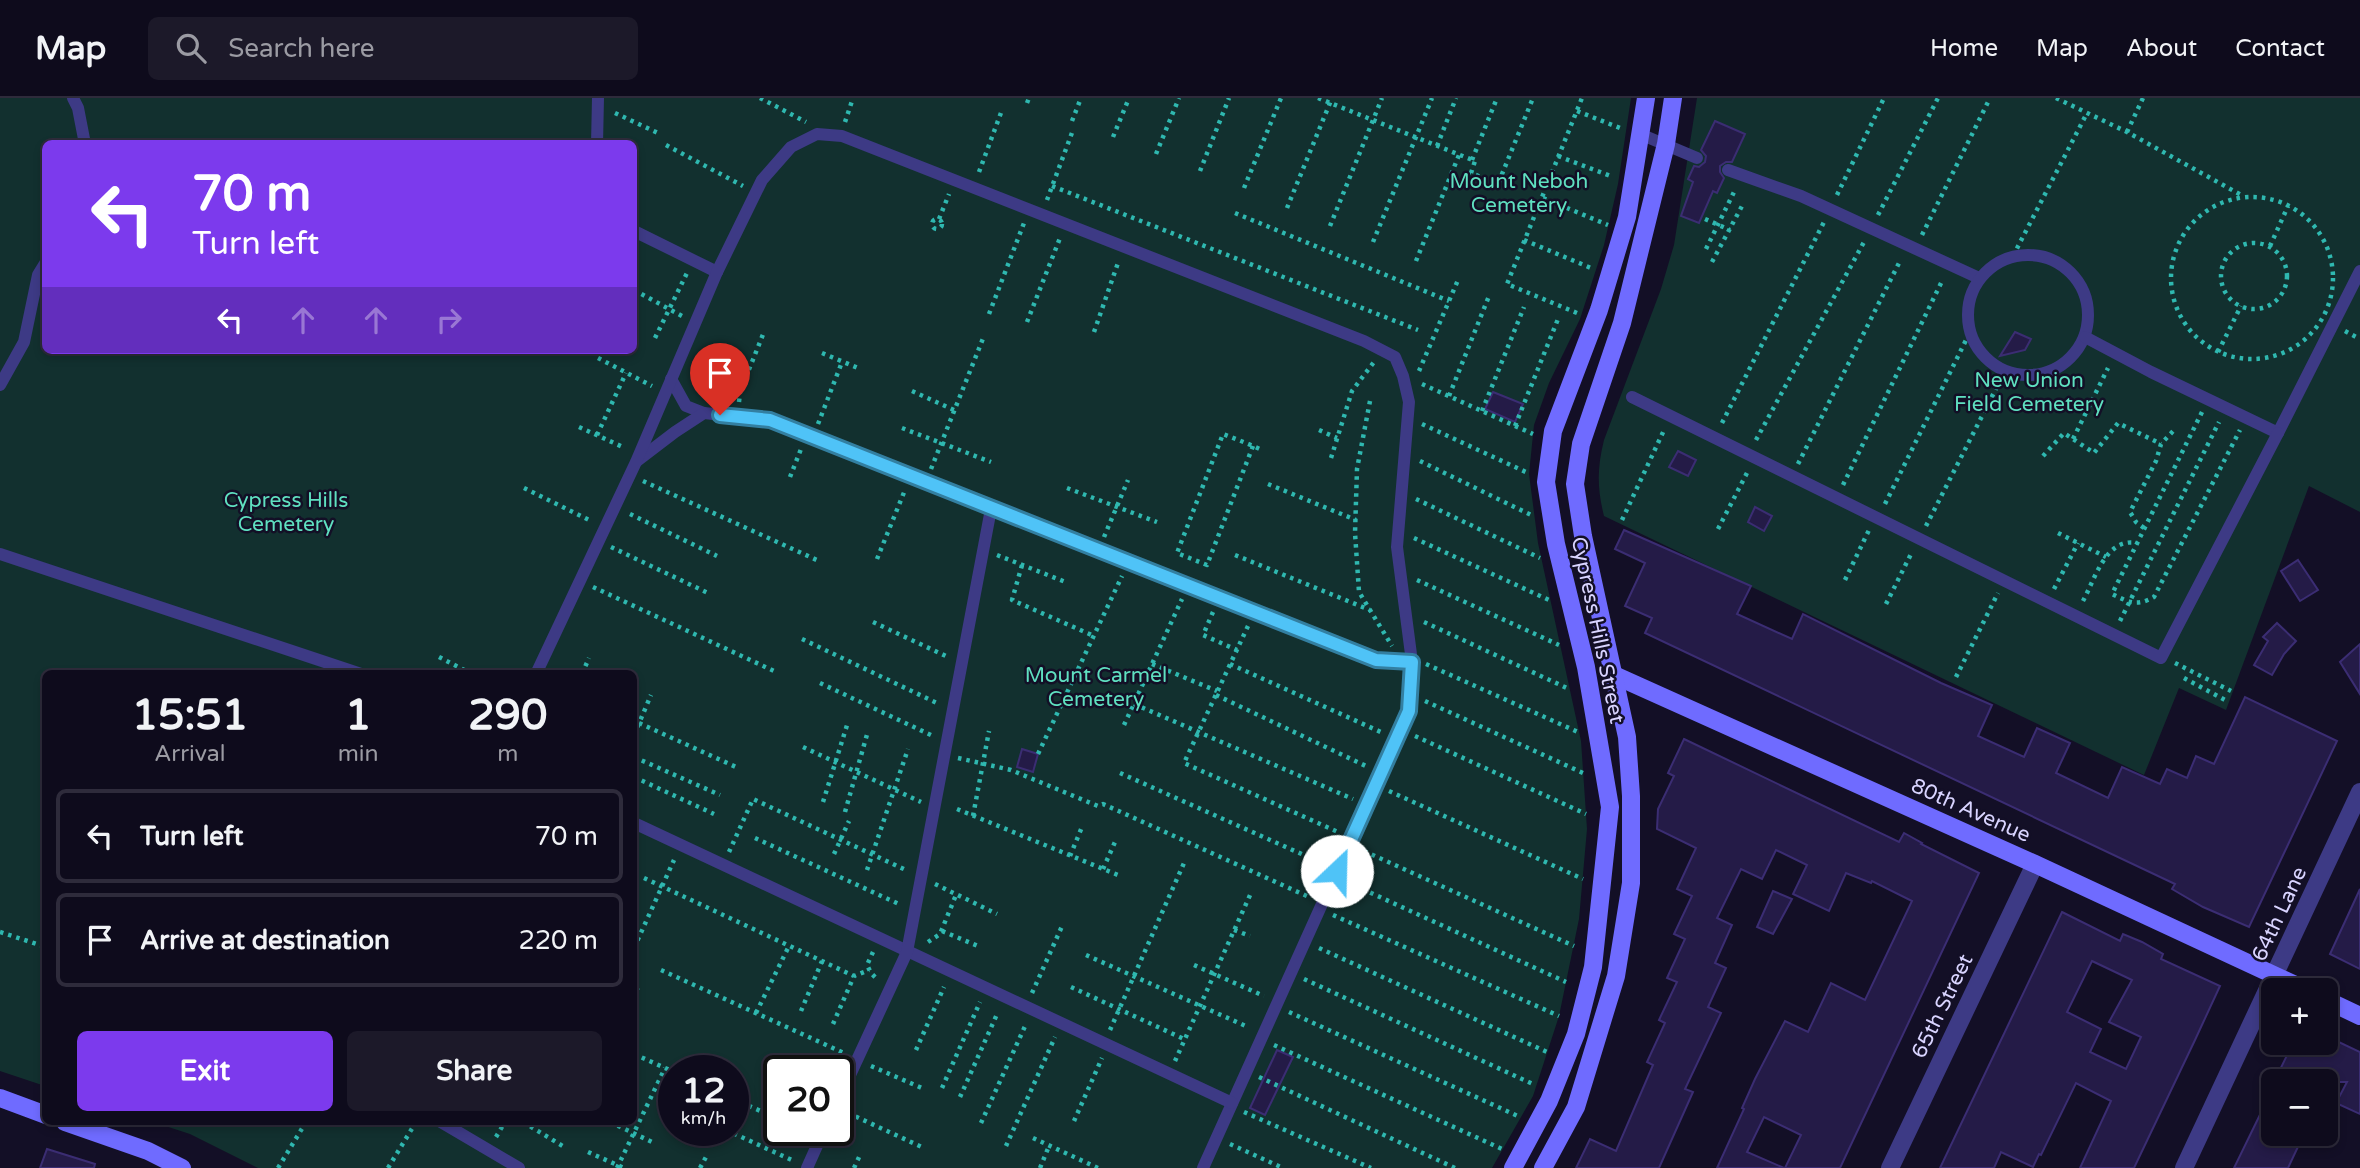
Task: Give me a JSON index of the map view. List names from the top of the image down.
{
  "streets": {
    "street": [
      "Cypress Hills Street",
      "80th Avenue",
      "64th Lane",
      "65th Street"
    ]
  },
  "crossings": [
    ["Cypress Hills Street", "80th Avenue"],
    ["80th Avenue", "64th Lane"],
    ["80th Avenue", "65th Street"]
  ],
  "parks": [
    "Mount Neboh Cemetery",
    "New Union Field Cemetery",
    "Cypress Hills Cemetery",
    "Mount Carmel Cemetery"
  ],
  "page": {
    "header": "Map",
    "search": "Search here",
    "nav": [
      "Home",
      "Map",
      "About",
      "Contact"
    ],
    "turn": ["70 m", "Turn left"],
    "eta": [
      "15:51",
      "Arrival",
      "1",
      "min",
      "290",
      "m"
    ],
    "list": [
      {
        "name": "Turn left",
        "value": "70 m"
      },
      {
        "name": "Arrive at destination",
        "value": "220 m"
      }
    ],
    "map_buttons": ["+", "−"],
    "buttons": ["Exit", "Share"],
    "speed": "12 km/h",
    "limit": "20"
  }
}
